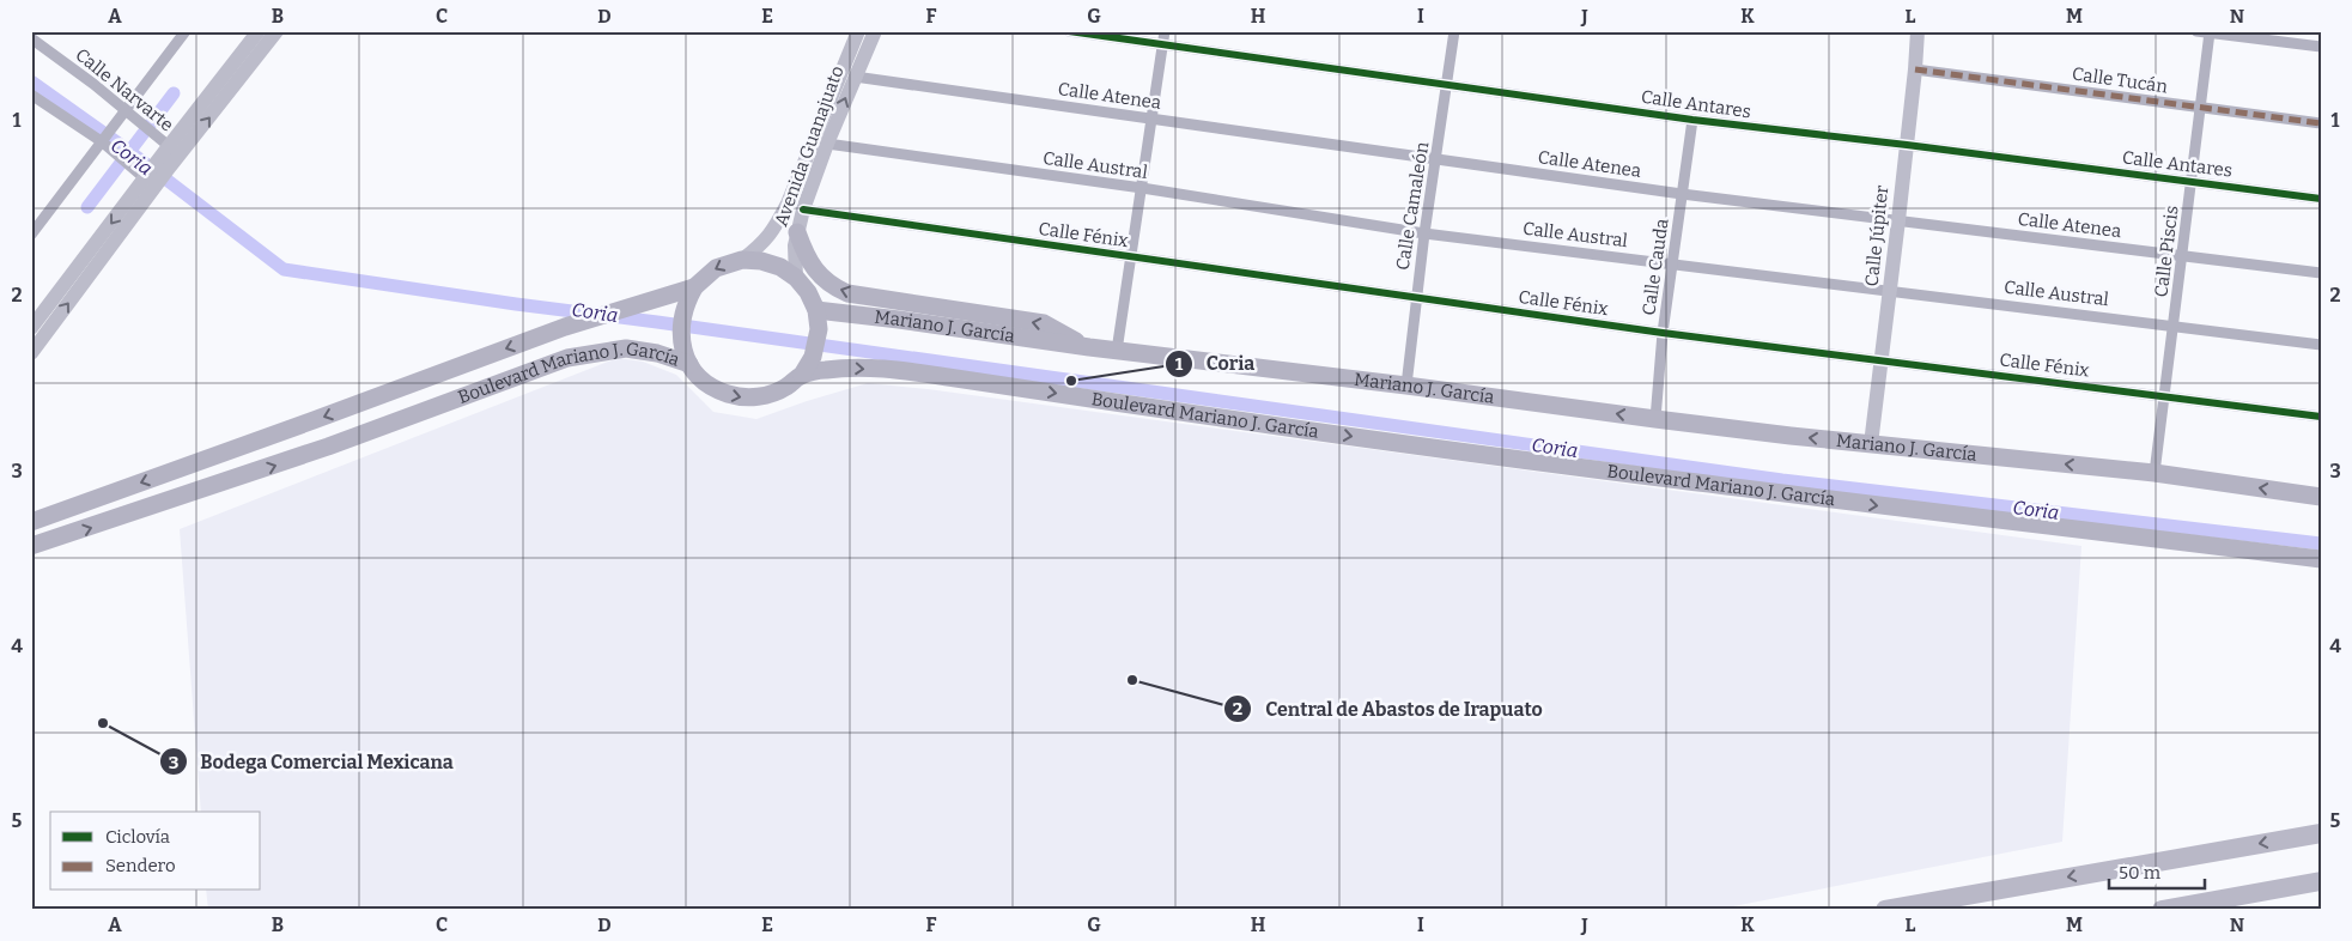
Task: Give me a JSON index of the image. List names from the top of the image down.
{
  "streets": {
    "main road": ["Mariano J. García", "Boulevard Mariano J. García"],
    "street": [
      "Calle Tucán",
      "Calle Narvarte",
      "Calle Atenea",
      "Calle Antares",
      "Avenida Guanajuato",
      "Calle Austral",
      "Calle Camaleón",
      "Calle Fénix",
      "Calle Júpiter",
      "Calle Piscis",
      "Calle Cauda"
    ]
  },
  "crossings": [
    ["Calle Tucán", "Calle Júpiter"],
    ["Calle Tucán", "Calle Piscis"],
    ["Calle Atenea", "Avenida Guanajuato"],
    ["Calle Atenea", "Calle Camaleón"],
    ["Calle Atenea", "Calle Júpiter"],
    ["Calle Atenea", "Calle Piscis"],
    ["Calle Atenea", "Calle Cauda"],
    ["Calle Antares", "Calle Camaleón"],
    ["Calle Antares", "Calle Júpiter"],
    ["Calle Antares", "Calle Piscis"],
    ["Calle Antares", "Calle Cauda"],
    ["Avenida Guanajuato", "Calle Austral"],
    ["Avenida Guanajuato", "Calle Fénix"],
    ["Avenida Guanajuato", "Mariano J. García"],
    ["Avenida Guanajuato", "Boulevard Mariano J. García"],
    ["Calle Austral", "Calle Camaleón"],
    ["Calle Austral", "Calle Júpiter"],
    ["Calle Austral", "Calle Piscis"],
    ["Calle Austral", "Calle Cauda"],
    ["Calle Camaleón", "Calle Fénix"],
    ["Calle Camaleón", "Mariano J. García"],
    ["Calle Fénix", "Calle Júpiter"],
    ["Calle Fénix", "Calle Piscis"],
    ["Calle Fénix", "Calle Cauda"],
    ["Calle Júpiter", "Mariano J. García"],
    ["Calle Piscis", "Mariano J. García"],
    ["Calle Cauda", "Mariano J. García"],
    ["Mariano J. García", "Boulevard Mariano J. García"]
  ],
  "one_way": ["Mariano J. García"],
  "water": ["Coria"],
  "places": ["Coria", "Central de Abastos de Irapuato", "Bodega Comercial Mexicana"],
  "legend": ["Ciclovía", "Sendero"],
  "scale_bar": "50 m",
  "grid": {
    "columns": [
      "A",
      "B",
      "C",
      "D",
      "E",
      "F",
      "G",
      "H",
      "I",
      "J",
      "K",
      "L",
      "M",
      "N"
    ],
    "rows": [
      "1",
      "2",
      "3",
      "4",
      "5"
    ]
  }
}
